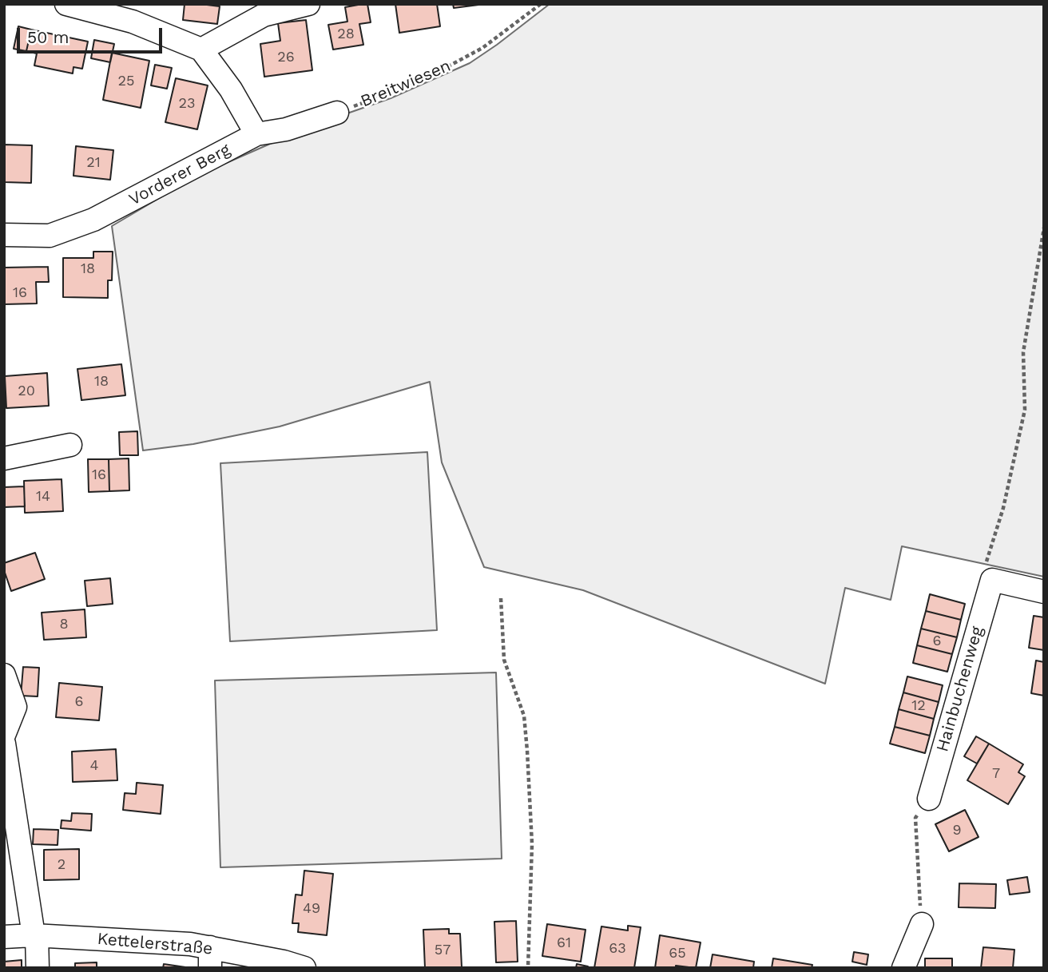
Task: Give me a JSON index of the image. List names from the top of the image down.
{
  "streets": {
    "street": ["Vorderer Berg", "Hainbuchenweg", "Kettelerstraße"],
    "path": ["Breitwiesen"]
  },
  "house_numbers": [
    "28",
    "26",
    "25",
    "23",
    "21",
    "18",
    "16",
    "18",
    "20",
    "16",
    "14",
    "8",
    "6",
    "6",
    "12",
    "4",
    "7",
    "9",
    "2",
    "49",
    "61",
    "63",
    "57",
    "65"
  ],
  "scale_bar": "50 m"
}
